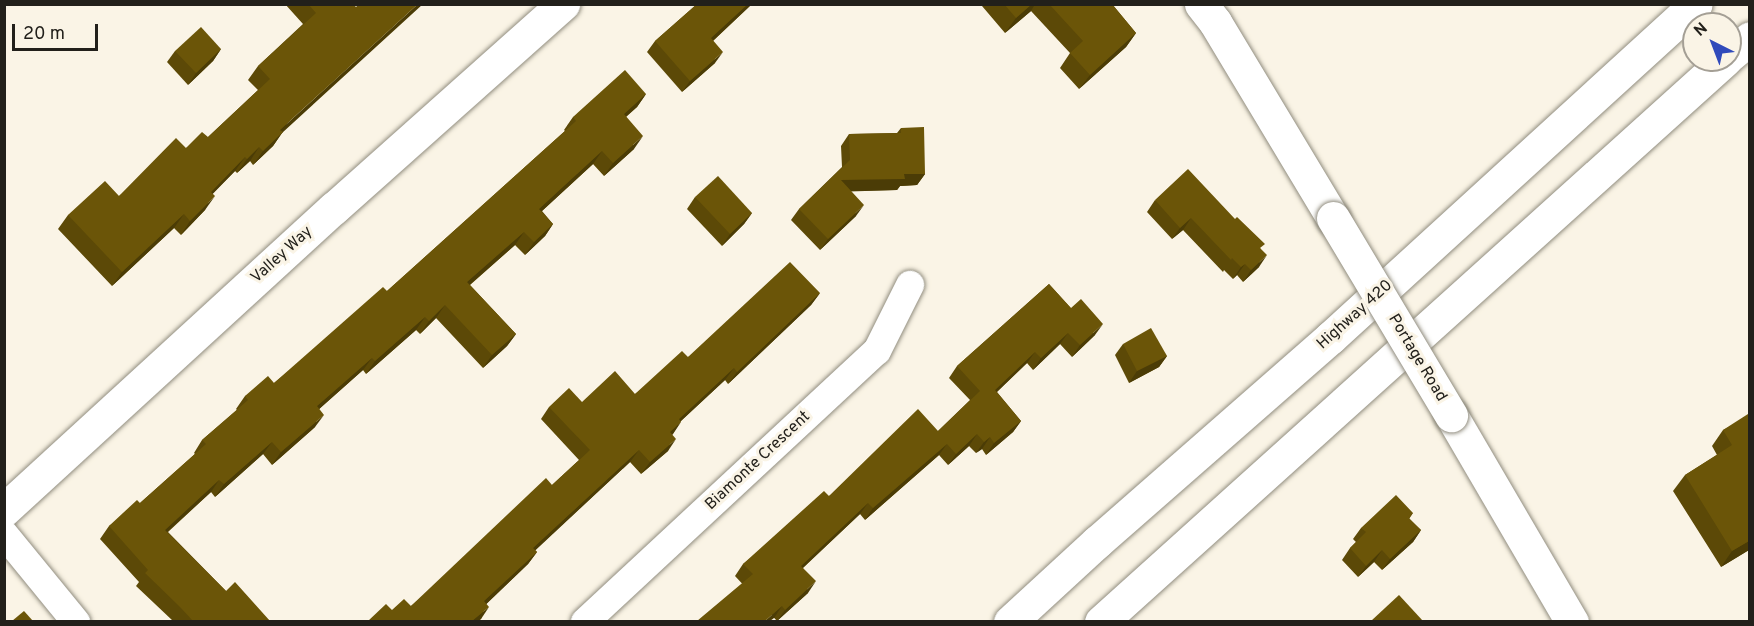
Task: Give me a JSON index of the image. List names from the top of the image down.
{
  "streets": {
    "main road": ["Valley Way", "Highway 420", "Portage Road"],
    "street": ["Biamonte Crescent"]
  },
  "scale_bar": "20 m",
  "north": "top left"
}
